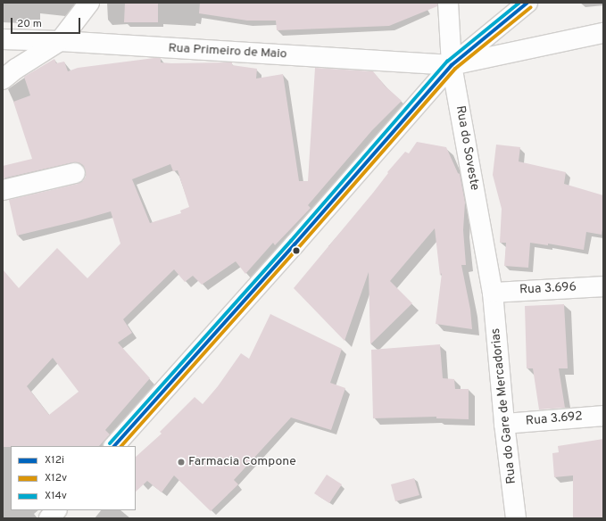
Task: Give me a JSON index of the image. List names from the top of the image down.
{
  "streets": {
    "street": [
      "Rua Primeiro de Maio",
      "Rua do Soveste",
      "Rua 3.696",
      "Rua do Gare de Mercadorias",
      "Rua 3.692"
    ]
  },
  "crossings": [
    ["Rua Primeiro de Maio", "Rua do Soveste"],
    ["Rua do Soveste", "Rua 3.696"],
    ["Rua do Soveste", "Rua do Gare de Mercadorias"],
    ["Rua 3.696", "Rua do Gare de Mercadorias"],
    ["Rua do Gare de Mercadorias", "Rua 3.692"]
  ],
  "places": ["Farmacia Compone"],
  "lines": ["transit line X12i", "transit line X14v", "transit line X12v"],
  "legend": ["X12i", "X12v", "X14v"],
  "scale_bar": "20 m"
}
